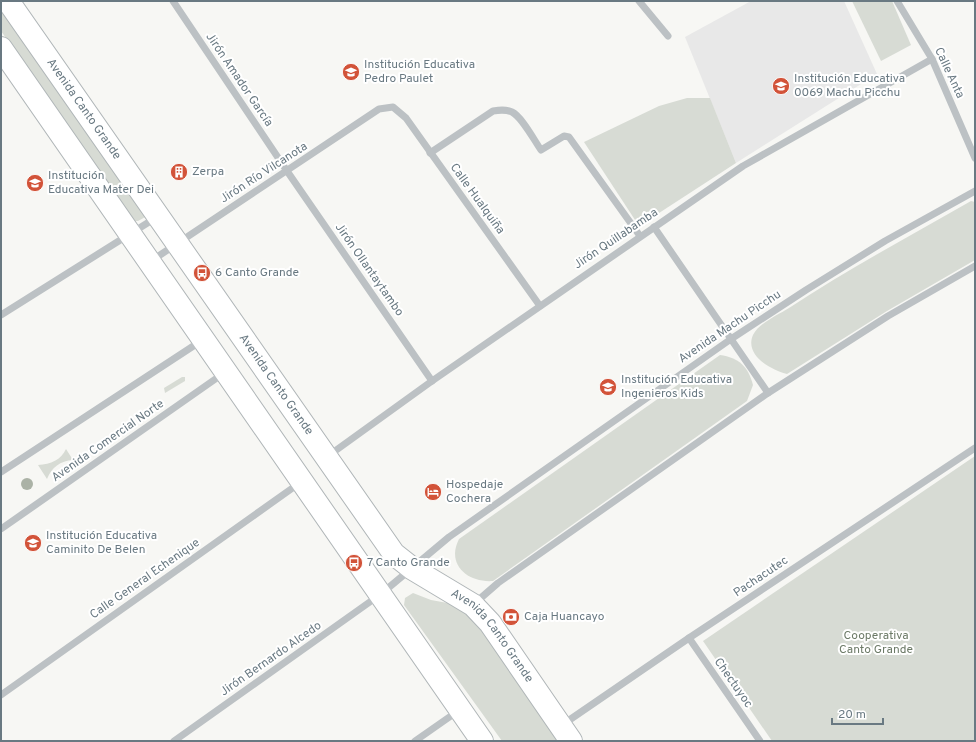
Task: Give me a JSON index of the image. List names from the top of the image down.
{
  "streets": {
    "main road": ["Avenida Canto Grande"],
    "street": [
      "Calle Anta",
      "Jirón Amador García",
      "Jirón Río Vilcanota",
      "Calle Hualquiña",
      "Jirón Quillabamba",
      "Jirón Ollantaytambo",
      "Avenida Machu Picchu",
      "Avenida Comercial Norte",
      "Pachacutec",
      "Calle General Echenique",
      "Jirón Bernardo Alcedo",
      "Chectuyoc"
    ]
  },
  "crossings": [
    ["Calle Anta", "Jirón Quillabamba"],
    ["Jirón Amador García", "Jirón Río Vilcanota"],
    ["Jirón Amador García", "Jirón Ollantaytambo"],
    ["Avenida Canto Grande", "Jirón Río Vilcanota"],
    ["Avenida Canto Grande", "Jirón Quillabamba"],
    ["Avenida Canto Grande", "Avenida Machu Picchu"],
    ["Avenida Canto Grande", "Pachacutec"],
    ["Jirón Río Vilcanota", "Calle Hualquiña"],
    ["Jirón Río Vilcanota", "Jirón Ollantaytambo"],
    ["Calle Hualquiña", "Jirón Quillabamba"],
    ["Jirón Quillabamba", "Jirón Ollantaytambo"],
    ["Avenida Machu Picchu", "Jirón Bernardo Alcedo"],
    ["Pachacutec", "Chectuyoc"]
  ],
  "parks": ["Cooperativa Canto Grande"],
  "places": {
    "school or university": [
      "Institución Educativa Pedro Paulet",
      "Institución Educativa 0069 Machu Picchu",
      "Institución Educativa Mater Dei",
      "Institución Educativa Ingenieros Kids",
      "Institución Educativa Caminito De Belen"
    ],
    "building": ["Zerpa"],
    "bus stop": ["6 Canto Grande", "7 Canto Grande"],
    "hotel": ["Hospedaje Cochera"],
    "bank": ["Caja Huancayo"]
  },
  "scale_bar": "20 m"
}
